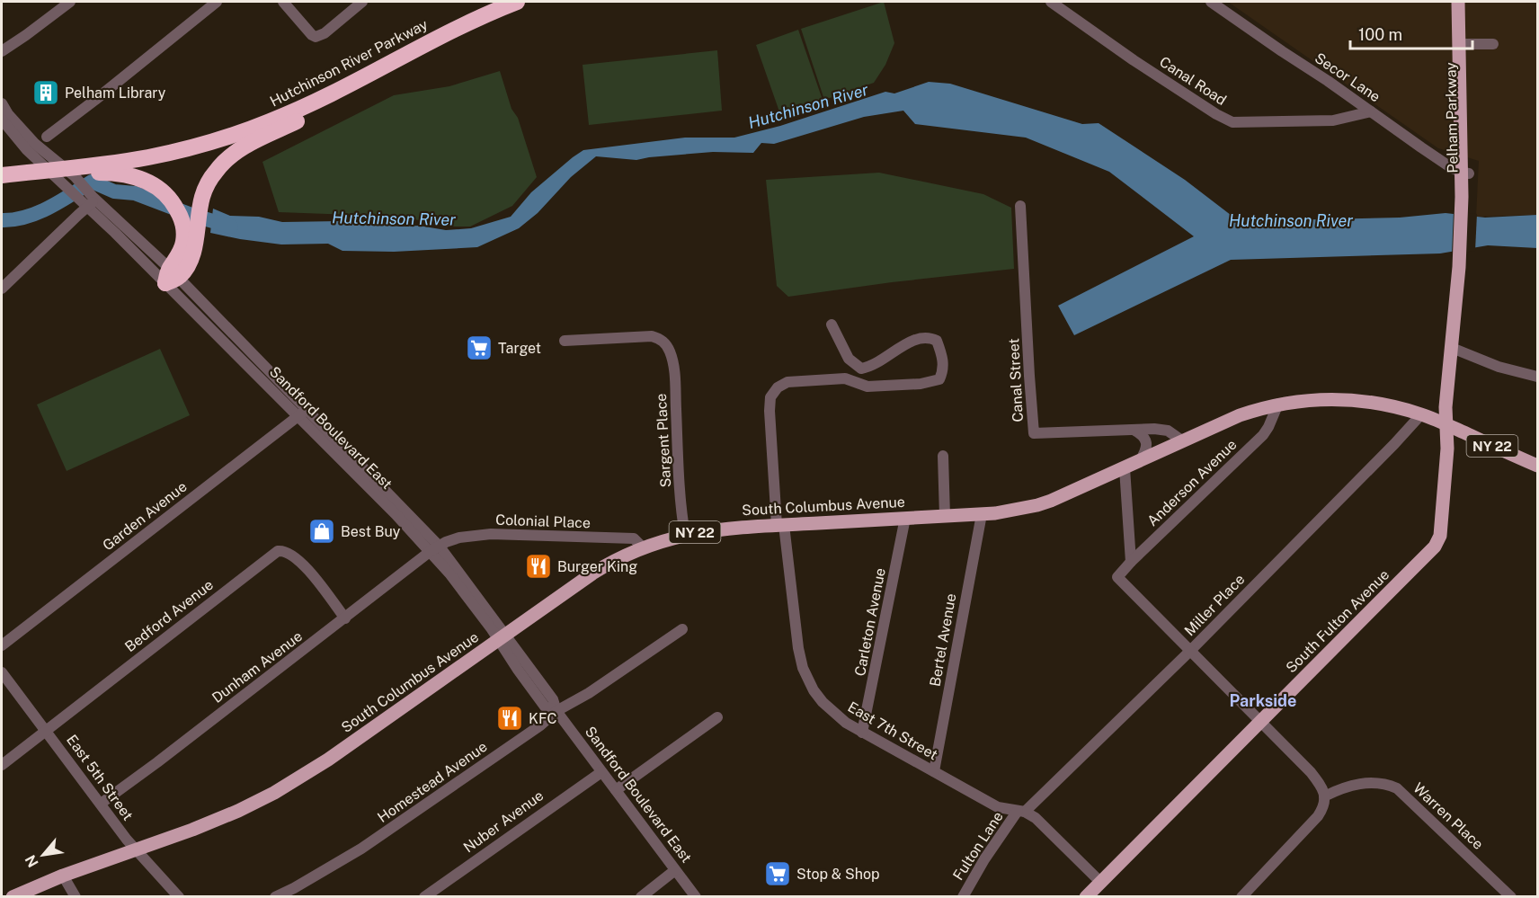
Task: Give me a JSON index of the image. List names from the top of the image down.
{
  "streets": {
    "highway": ["Hutchinson River Parkway"],
    "main road": [
      "Pelham Parkway",
      "NY 22",
      "South Columbus Avenue",
      "South Fulton Avenue"
    ],
    "street": [
      "Secor Lane",
      "Canal Road",
      "Canal Street",
      "Sandford Boulevard East",
      "Sargent Place",
      "Anderson Avenue",
      "Garden Avenue",
      "Colonial Place",
      "Miller Place",
      "Bedford Avenue",
      "Carleton Avenue",
      "Bertel Avenue",
      "Dunham Avenue",
      "East 7th Street",
      "East 5th Street",
      "Homestead Avenue",
      "Warren Place",
      "Nuber Avenue",
      "Fulton Lane"
    ]
  },
  "crossings": [
    ["Hutchinson River Parkway", "Sandford Boulevard East"],
    ["Secor Lane", "Canal Road"],
    ["Secor Lane", "Pelham Parkway"],
    ["Pelham Parkway", "South Fulton Avenue"],
    ["Canal Street", "South Columbus Avenue"],
    ["Sandford Boulevard East", "South Columbus Avenue"],
    ["Sandford Boulevard East", "Garden Avenue"],
    ["Sandford Boulevard East", "Colonial Place"],
    ["Sandford Boulevard East", "Dunham Avenue"],
    ["Sandford Boulevard East", "Homestead Avenue"],
    ["Sandford Boulevard East", "Nuber Avenue"],
    ["Sargent Place", "South Columbus Avenue"],
    ["Anderson Avenue", "South Columbus Avenue"],
    ["Anderson Avenue", "Miller Place"],
    ["South Columbus Avenue", "Colonial Place"],
    ["South Columbus Avenue", "Miller Place"],
    ["South Columbus Avenue", "South Fulton Avenue"],
    ["South Columbus Avenue", "Carleton Avenue"],
    ["South Columbus Avenue", "Bertel Avenue"],
    ["South Columbus Avenue", "East 7th Street"],
    ["South Columbus Avenue", "East 5th Street"],
    ["Colonial Place", "Dunham Avenue"],
    ["Miller Place", "East 7th Street"],
    ["Miller Place", "Fulton Lane"],
    ["Bedford Avenue", "Dunham Avenue"],
    ["Bedford Avenue", "East 5th Street"],
    ["South Fulton Avenue", "East 7th Street"],
    ["Carleton Avenue", "East 7th Street"],
    ["Bertel Avenue", "East 7th Street"],
    ["Dunham Avenue", "East 5th Street"],
    ["East 7th Street", "Fulton Lane"]
  ],
  "districts": ["Parkside"],
  "water": ["Hutchinson River"],
  "places": {
    "building": ["Pelham Library"],
    "supermarket": ["Target", "Stop & Shop"],
    "shop": ["Best Buy"],
    "restaurant": ["Burger King", "KFC"]
  },
  "scale_bar": "100 m",
  "north": "bottom left"
}
